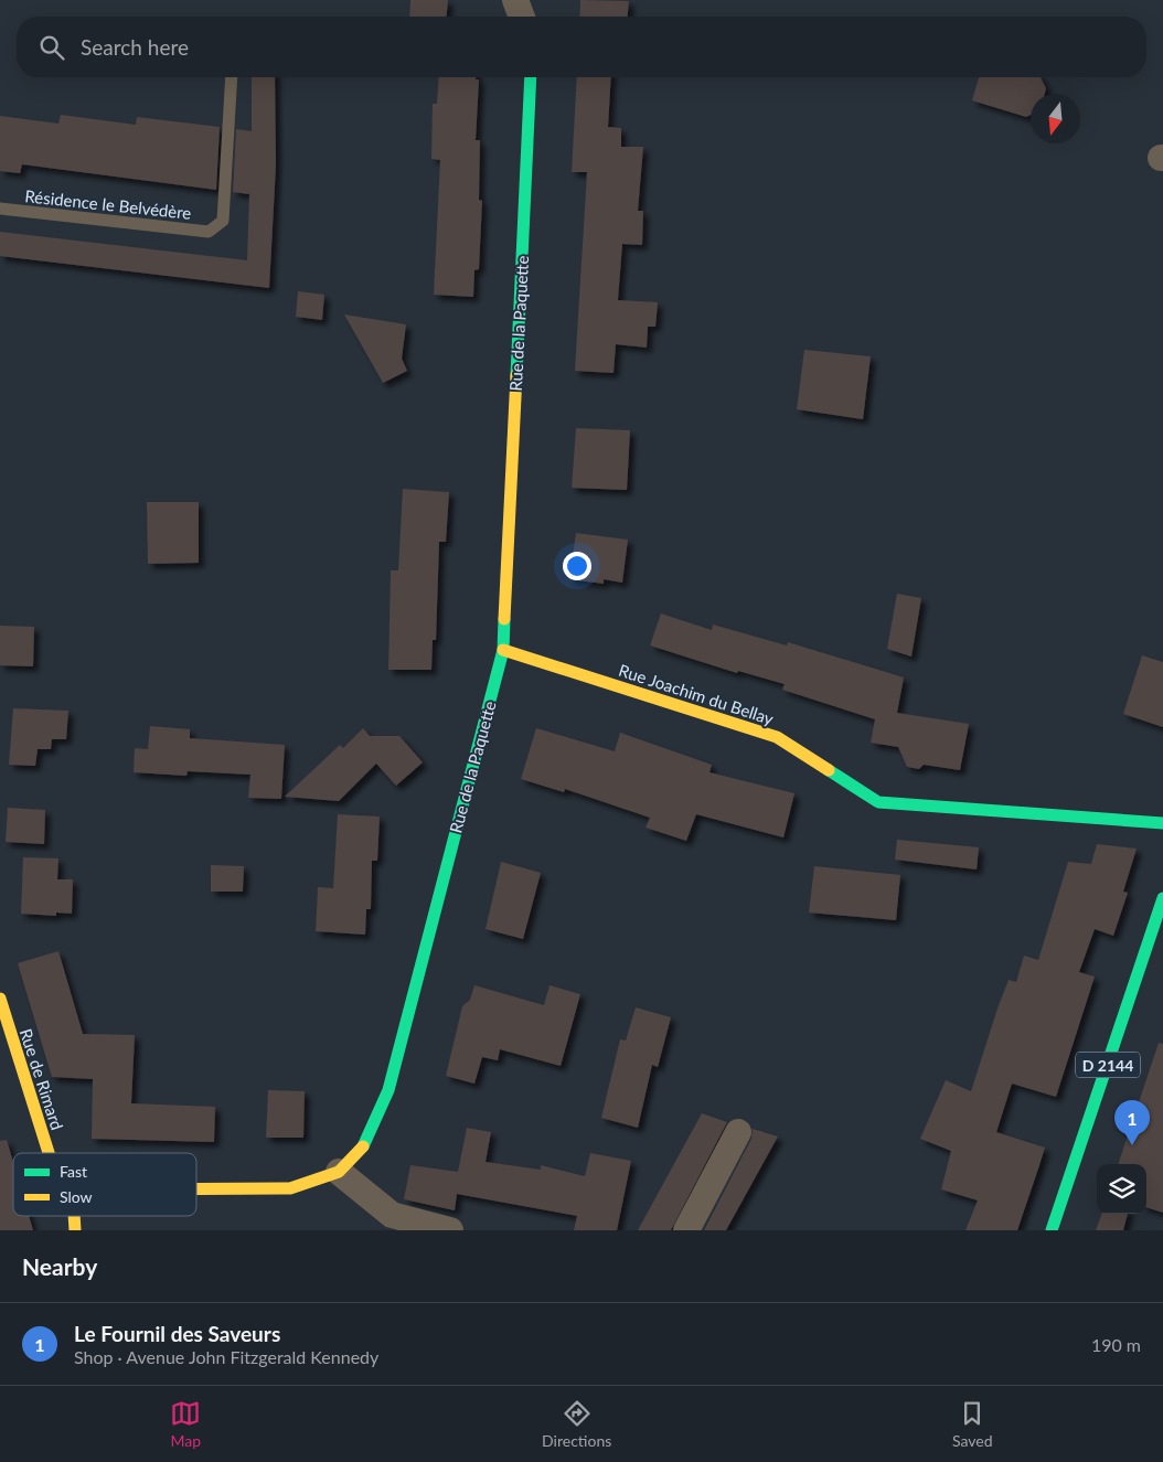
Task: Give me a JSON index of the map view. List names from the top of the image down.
{
  "streets": {
    "street": [
      "Rue de la Paquette",
      "Rue Joachim du Bellay",
      "D 2144",
      "Rue de Rimard"
    ],
    "lane": ["Résidence le Belvédère"]
  },
  "crossings": [
    ["Rue de la Paquette", "Rue Joachim du Bellay"]
  ],
  "legend": ["Fast", "Slow"],
  "north": "bottom",
  "page": {
    "search": "Search here",
    "pins": "1",
    "heading": "Nearby",
    "list": [
      {
        "mark": "1",
        "name": "Le Fournil des Saveurs",
        "note": "Shop · Avenue John Fitzgerald Kennedy",
        "value": "190 m"
      }
    ],
    "nav": ["Map", "Directions", "Saved"]
  }
}
